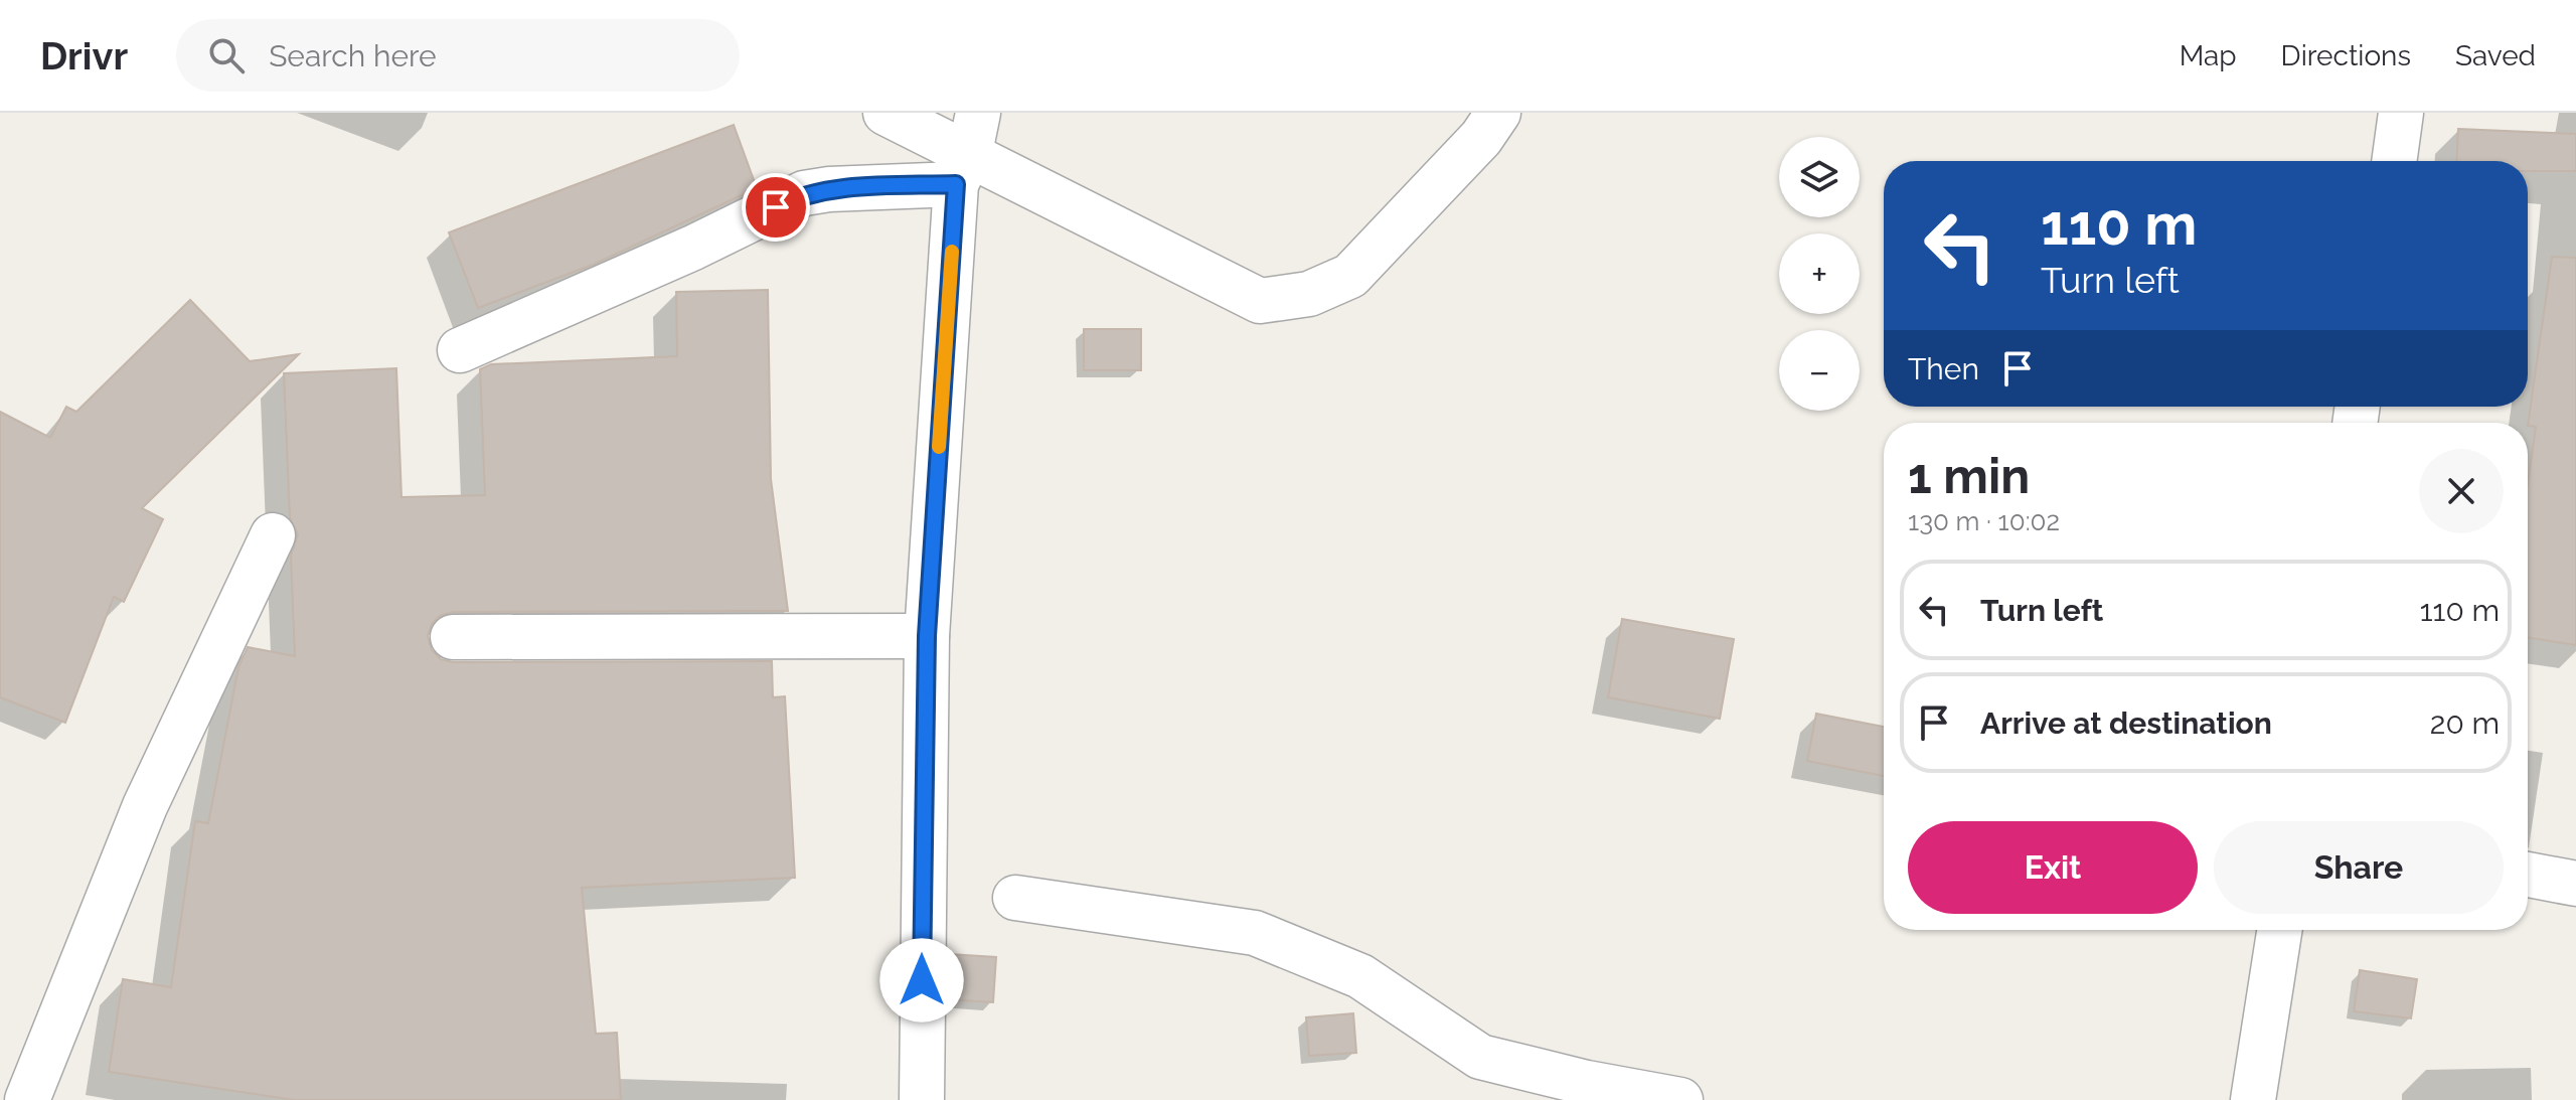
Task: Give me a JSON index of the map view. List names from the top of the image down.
{
  "page": {
    "header": "Drivr",
    "search": "Search here",
    "nav": ["Map", "Directions", "Saved"],
    "map_buttons": ["+", "−"],
    "turn": ["110 m", "Turn left"],
    "then": "Then",
    "heading": ["1 min", "130 m · 10:02"],
    "list": [
      {
        "name": "Turn left",
        "value": "110 m"
      },
      {
        "name": "Arrive at destination",
        "value": "20 m"
      }
    ],
    "buttons": ["Exit", "Share"]
  }
}
